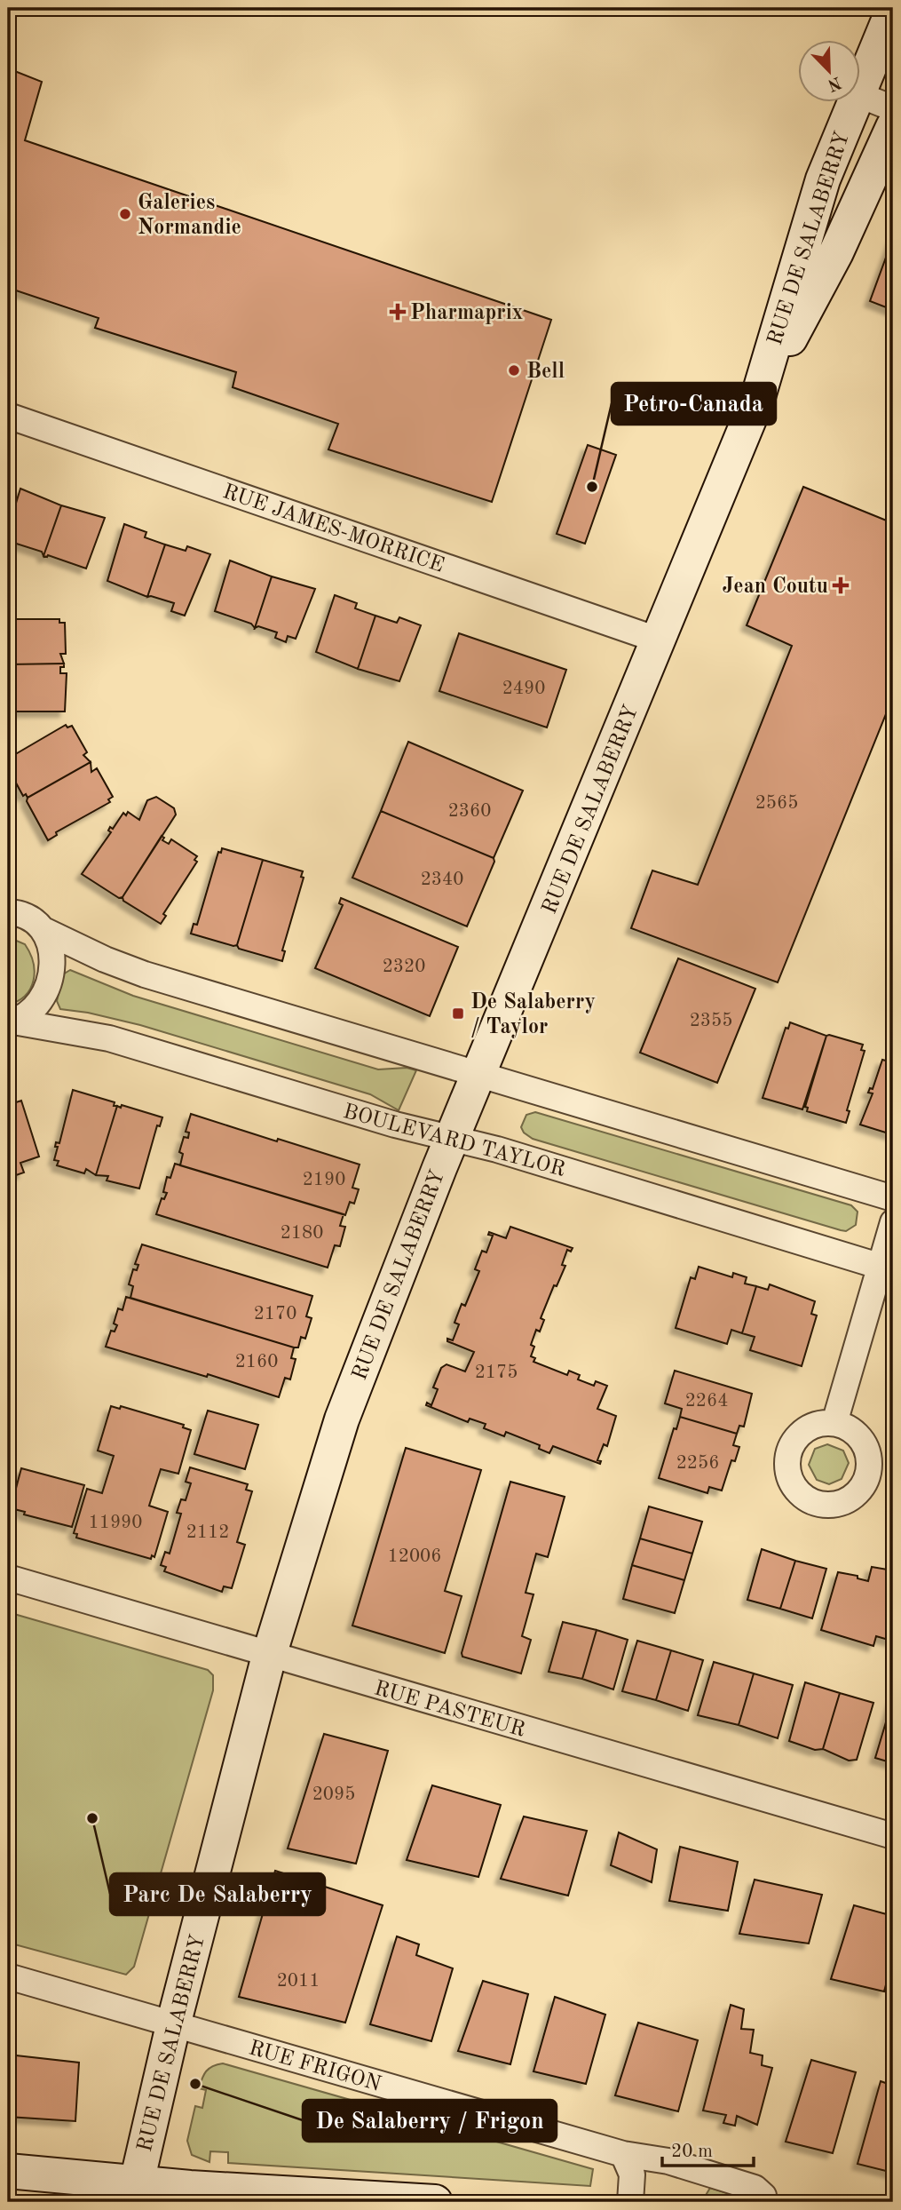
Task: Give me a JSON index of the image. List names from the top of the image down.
{
  "streets": {
    "main road": ["RUE DE SALABERRY"],
    "street": [
      "RUE JAMES-MORRICE",
      "BOULEVARD TAYLOR",
      "RUE PASTEUR",
      "RUE FRIGON"
    ]
  },
  "crossings": [
    ["RUE DE SALABERRY", "RUE JAMES-MORRICE"],
    ["RUE DE SALABERRY", "BOULEVARD TAYLOR"],
    ["RUE DE SALABERRY", "RUE PASTEUR"],
    ["RUE DE SALABERRY", "RUE FRIGON"]
  ],
  "places": {
    "other": [
      "Galeries Normandie",
      "Bell",
      "Petro-Canada",
      "Parc De Salaberry",
      "De Salaberry / Frigon"
    ],
    "health": ["Pharmaprix", "Jean Coutu"],
    "transit": ["De Salaberry / Taylor"]
  },
  "house_numbers": [
    "2490",
    "2565",
    "2360",
    "2340",
    "2320",
    "2355",
    "2190",
    "2180",
    "2170",
    "2160",
    "2175",
    "2264",
    "2256",
    "11990",
    "2112",
    "12006",
    "2095",
    "2011"
  ],
  "scale_bar": "20 m",
  "north": "bottom right"
}
